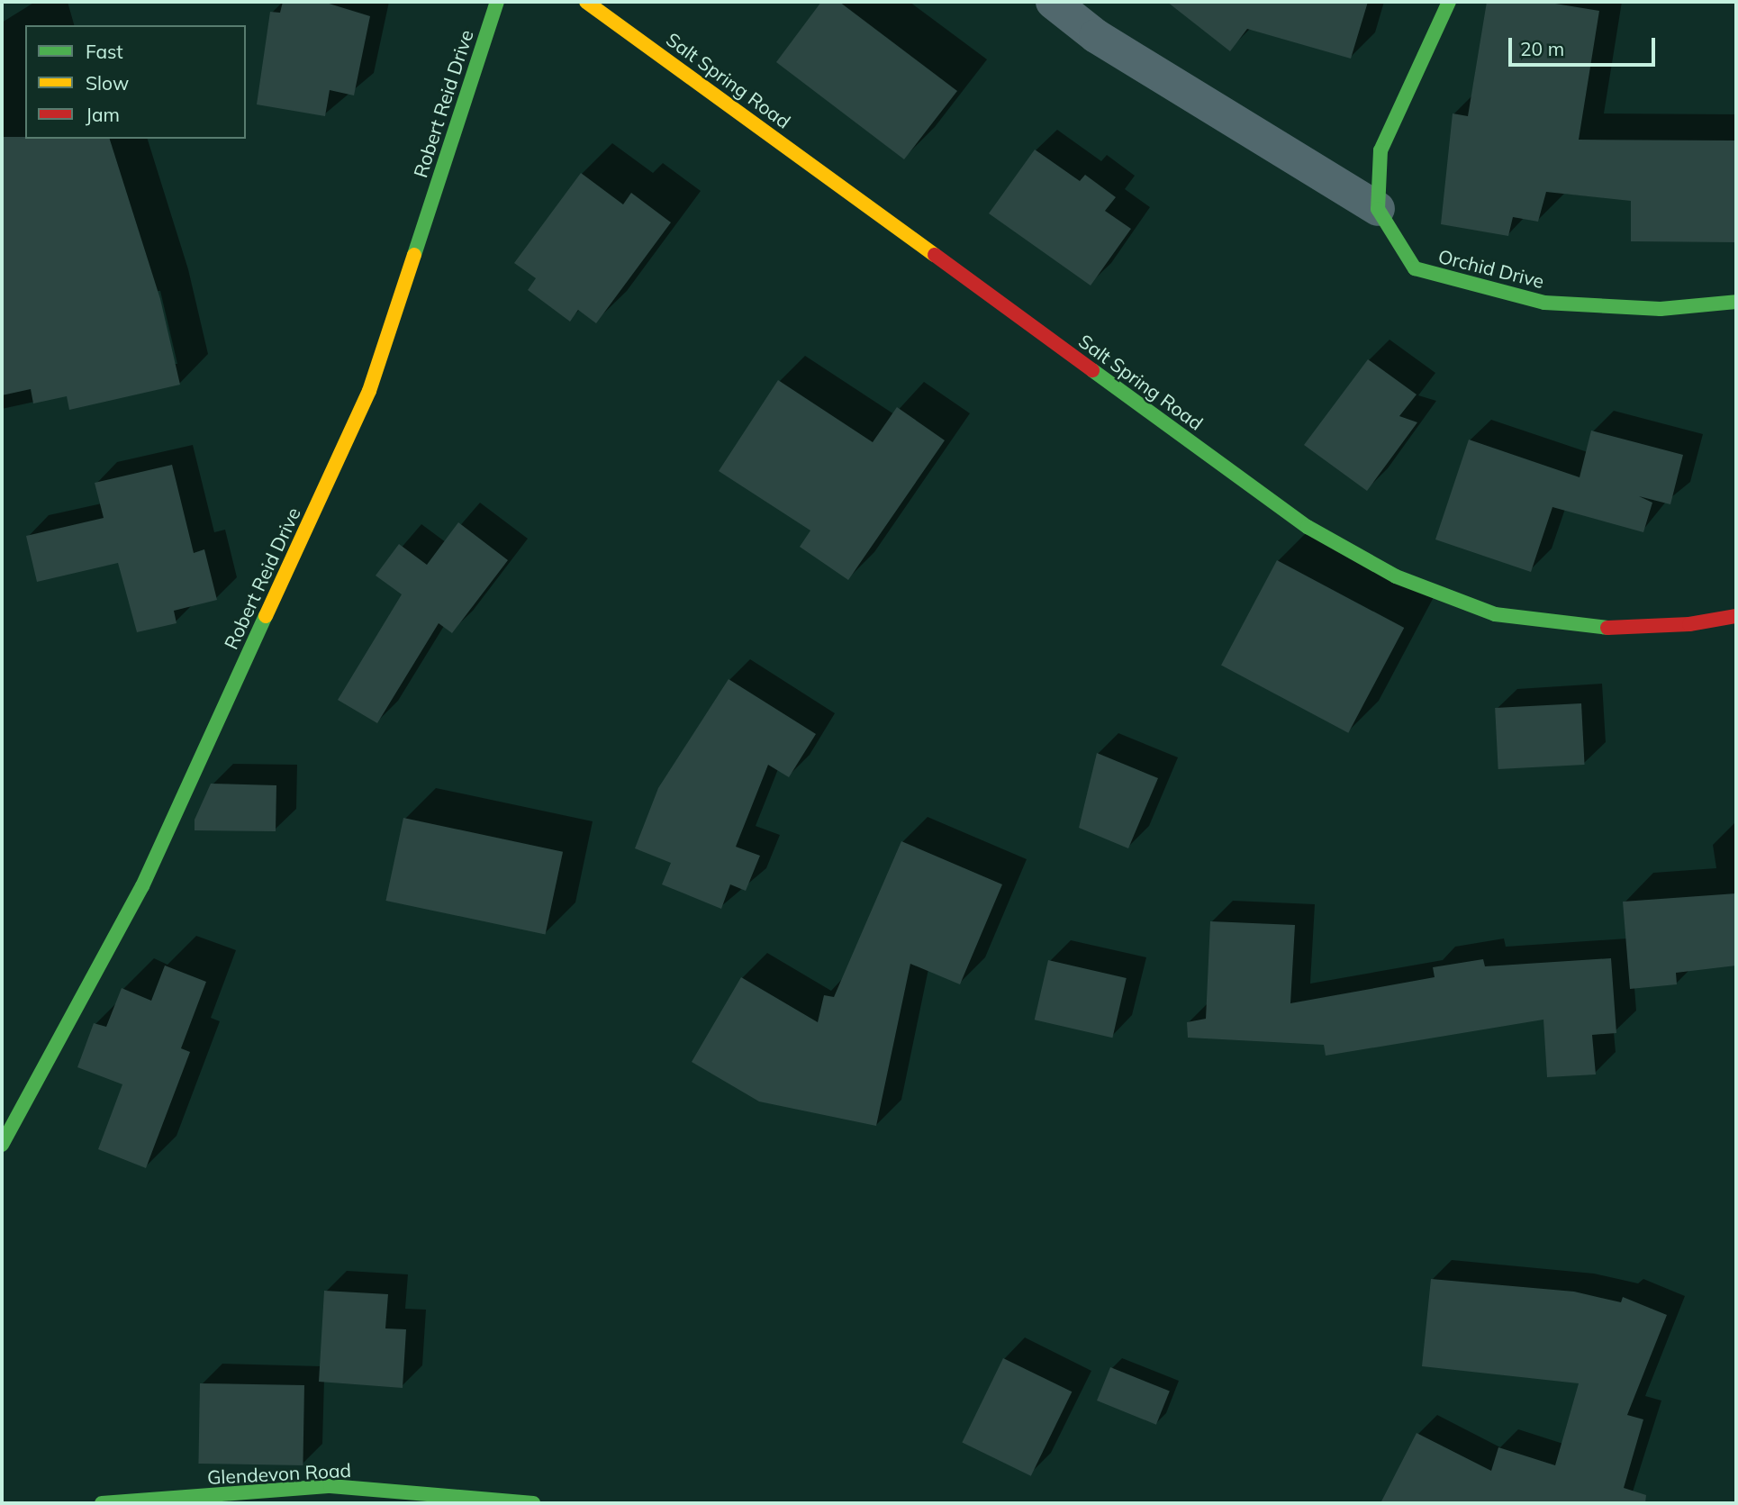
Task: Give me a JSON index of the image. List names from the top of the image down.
{
  "streets": {
    "street": [
      "Salt Spring Road",
      "Robert Reid Drive",
      "Orchid Drive",
      "Glendevon Road"
    ]
  },
  "legend": ["Fast", "Slow", "Jam"],
  "scale_bar": "20 m"
}
